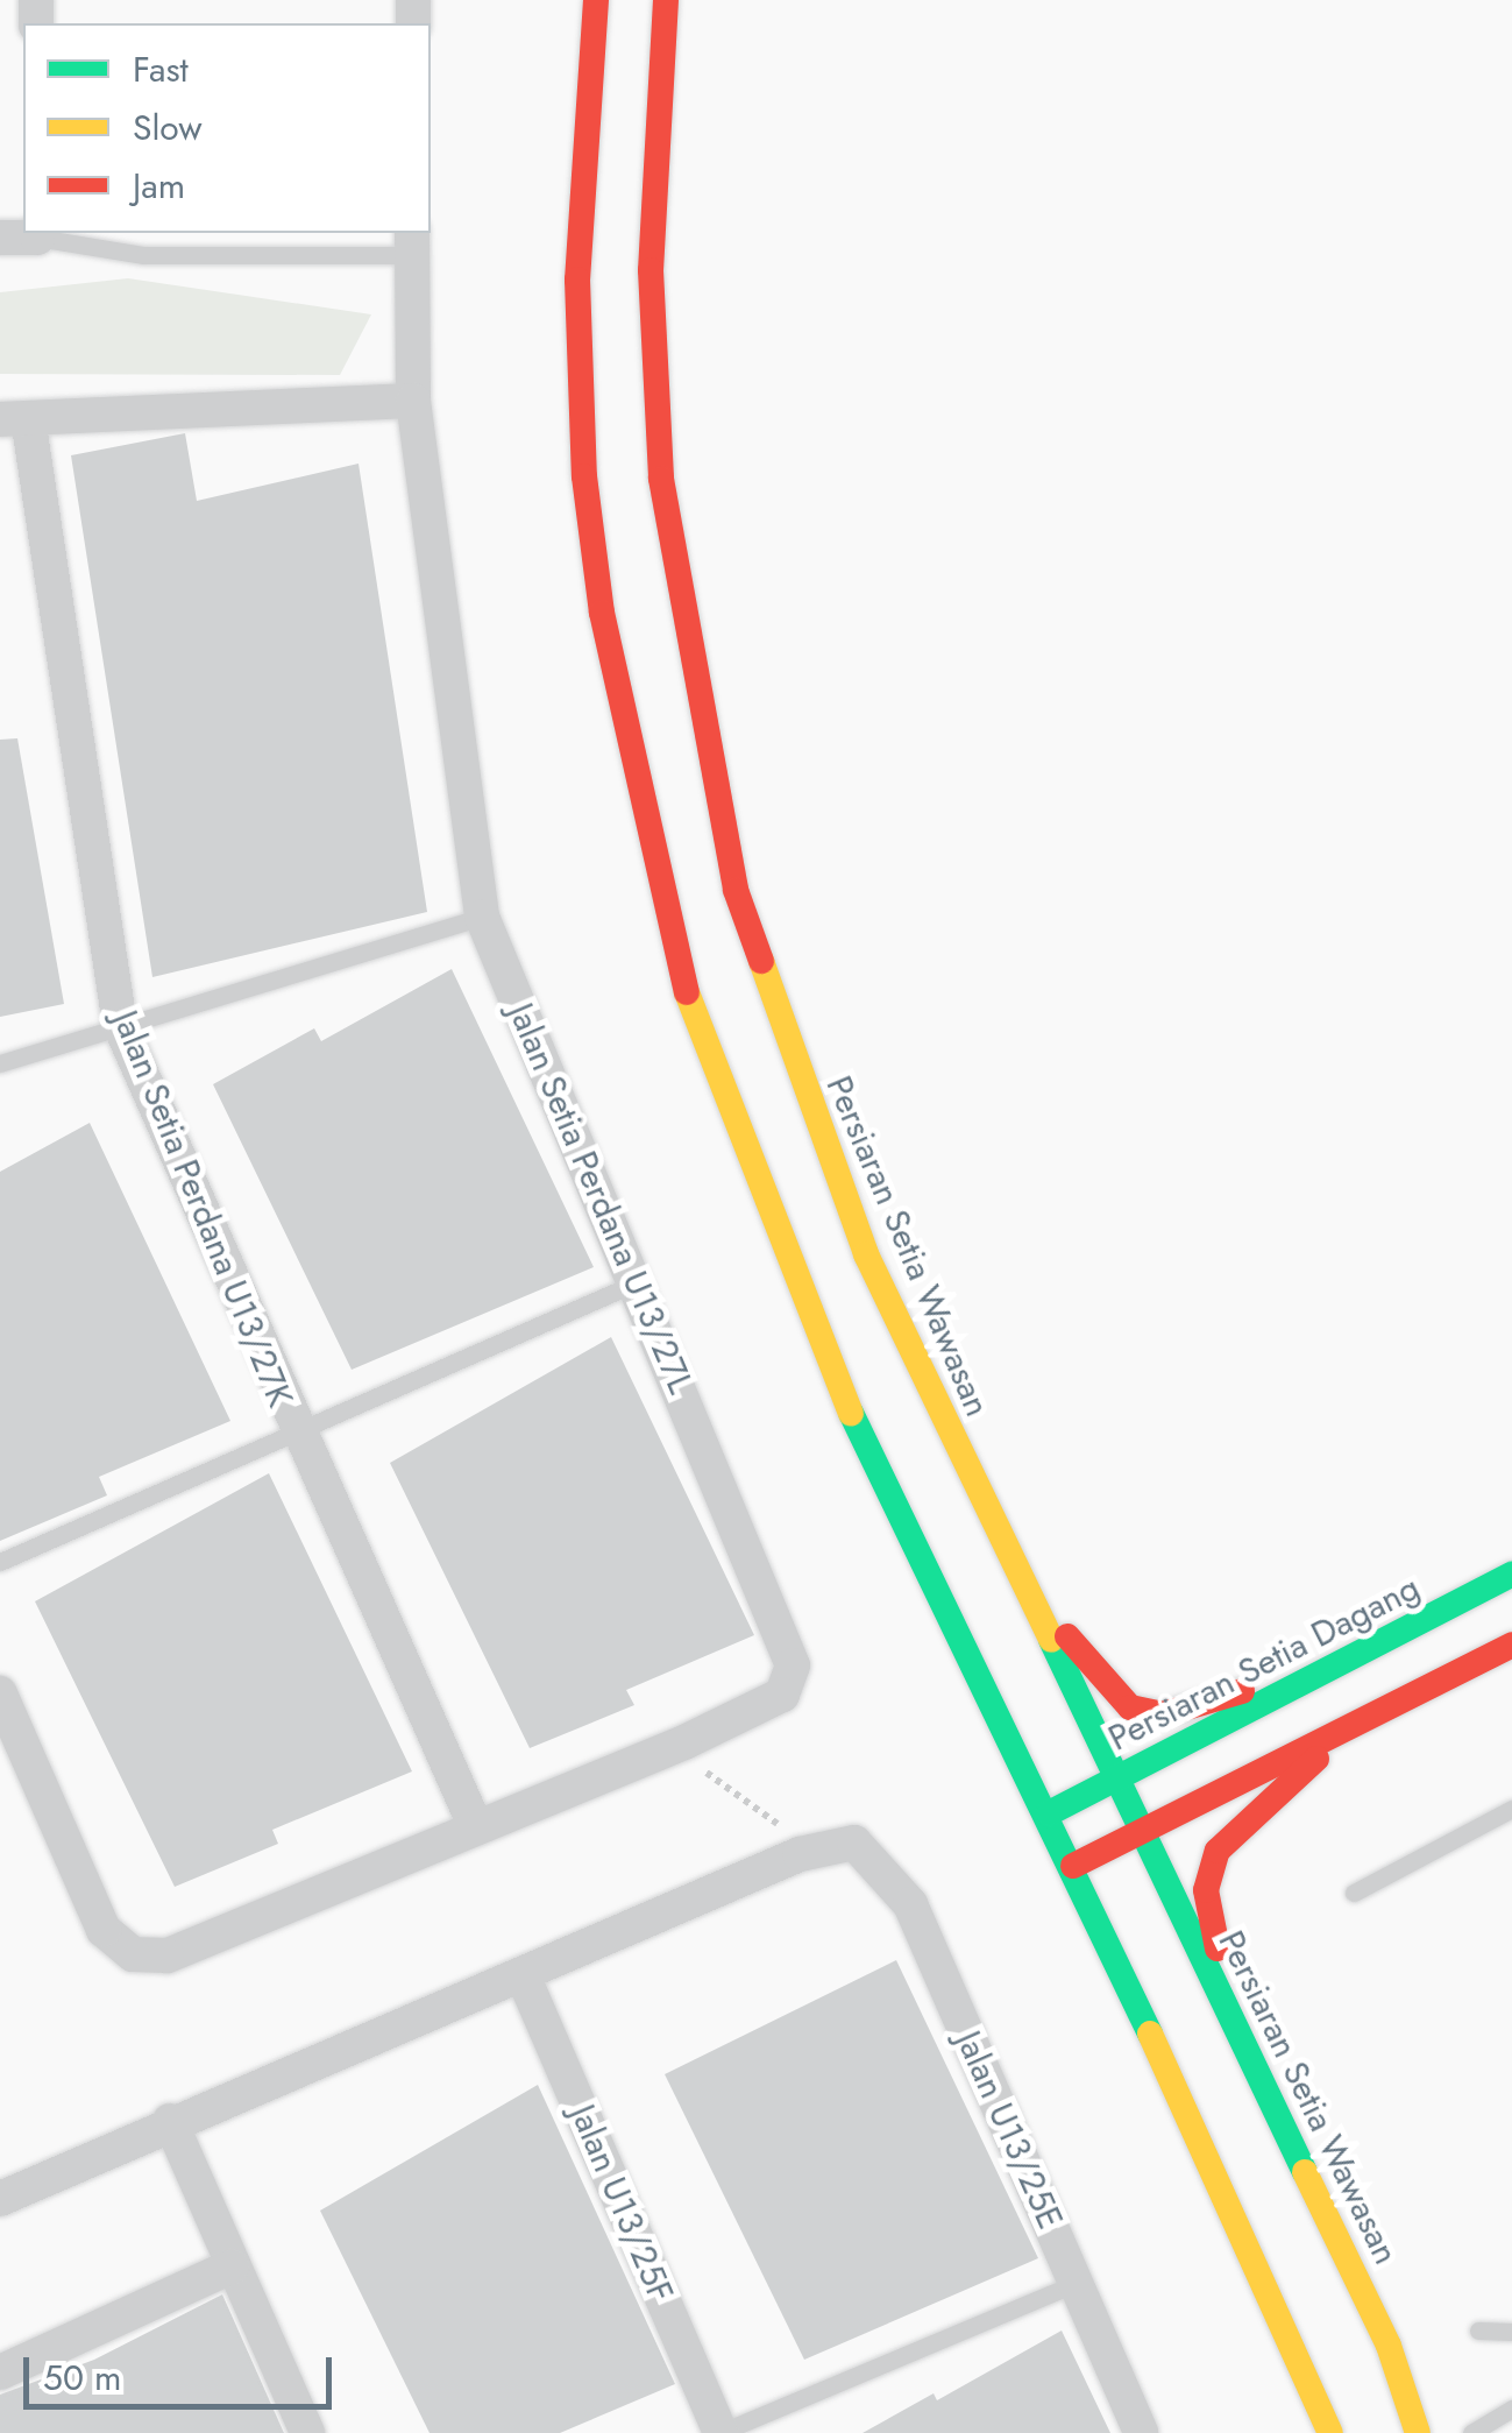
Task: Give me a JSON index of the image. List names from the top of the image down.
{
  "streets": {
    "street": [
      "Jalan Setia Perdana U13/27L",
      "Jalan Setia Perdana U13/27K",
      "Persiaran Setia Wawasan",
      "Persiaran Setia Dagang",
      "Jalan U13/25E",
      "Jalan U13/25F"
    ]
  },
  "crossings": [
    ["Jalan Setia Perdana U13/27L", "Jalan Setia Perdana U13/27K"],
    ["Persiaran Setia Wawasan", "Persiaran Setia Dagang"]
  ],
  "legend": ["Fast", "Slow", "Jam"],
  "scale_bar": "50 m"
}
